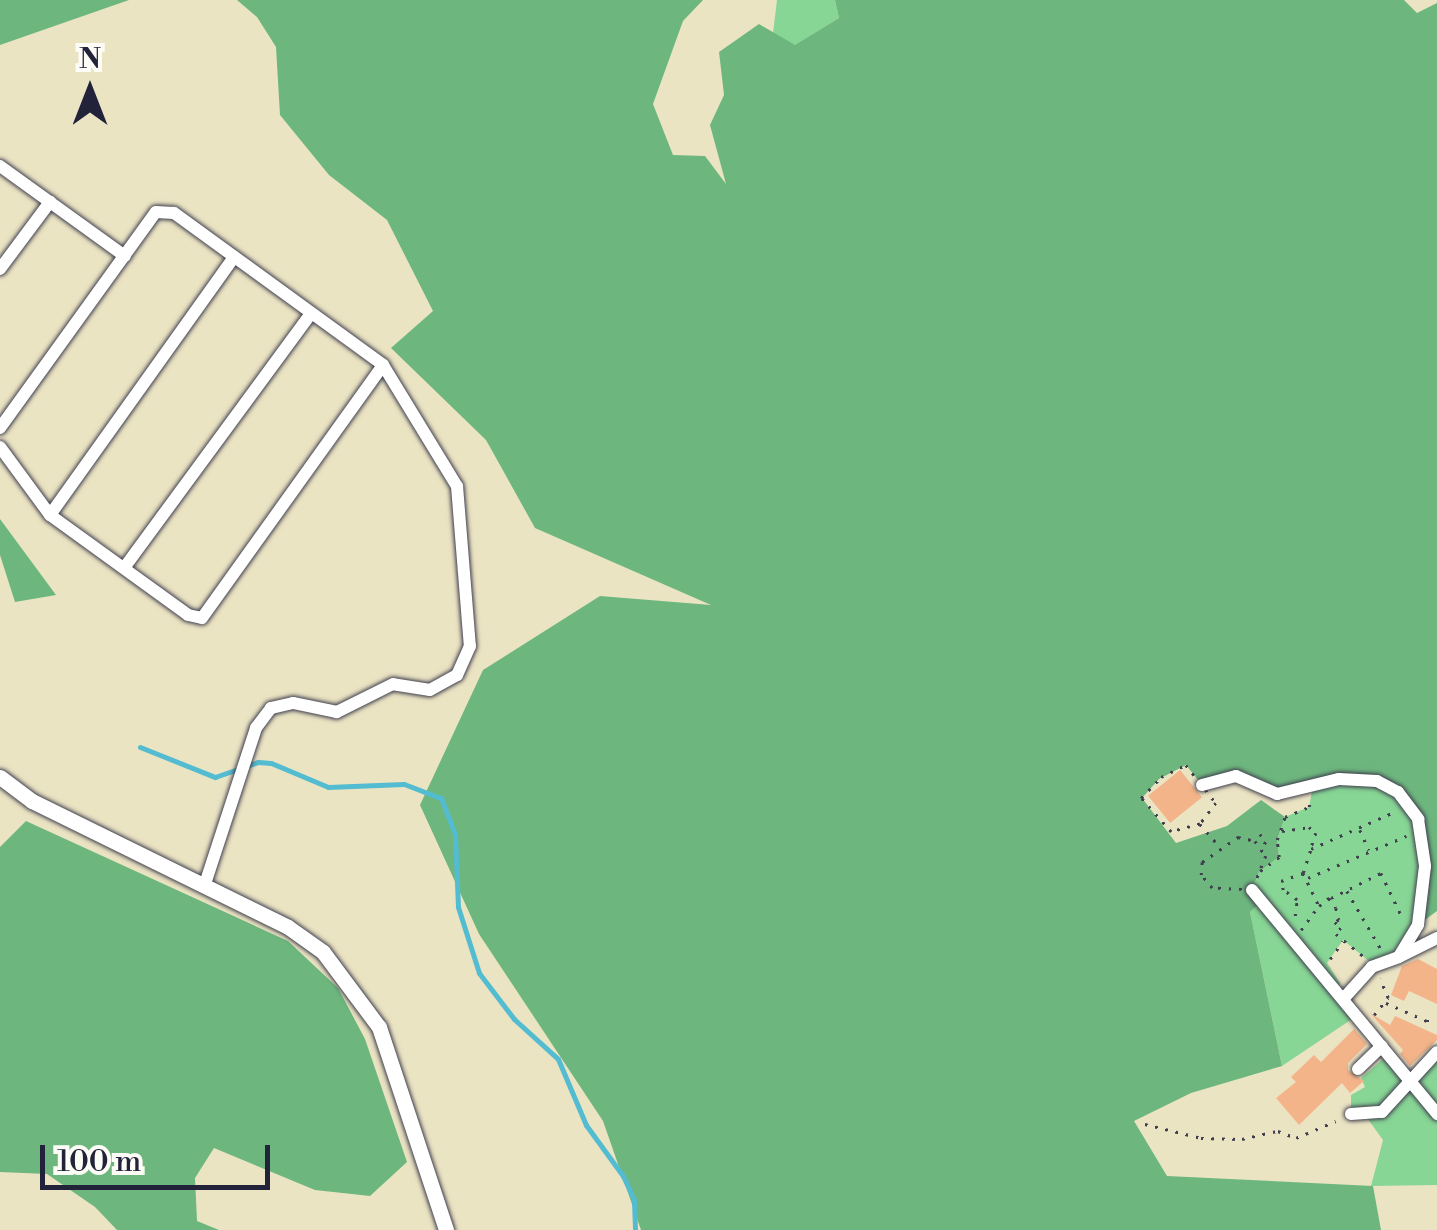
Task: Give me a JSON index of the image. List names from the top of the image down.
{
  "scale_bar": "100 m",
  "north": "top"
}
